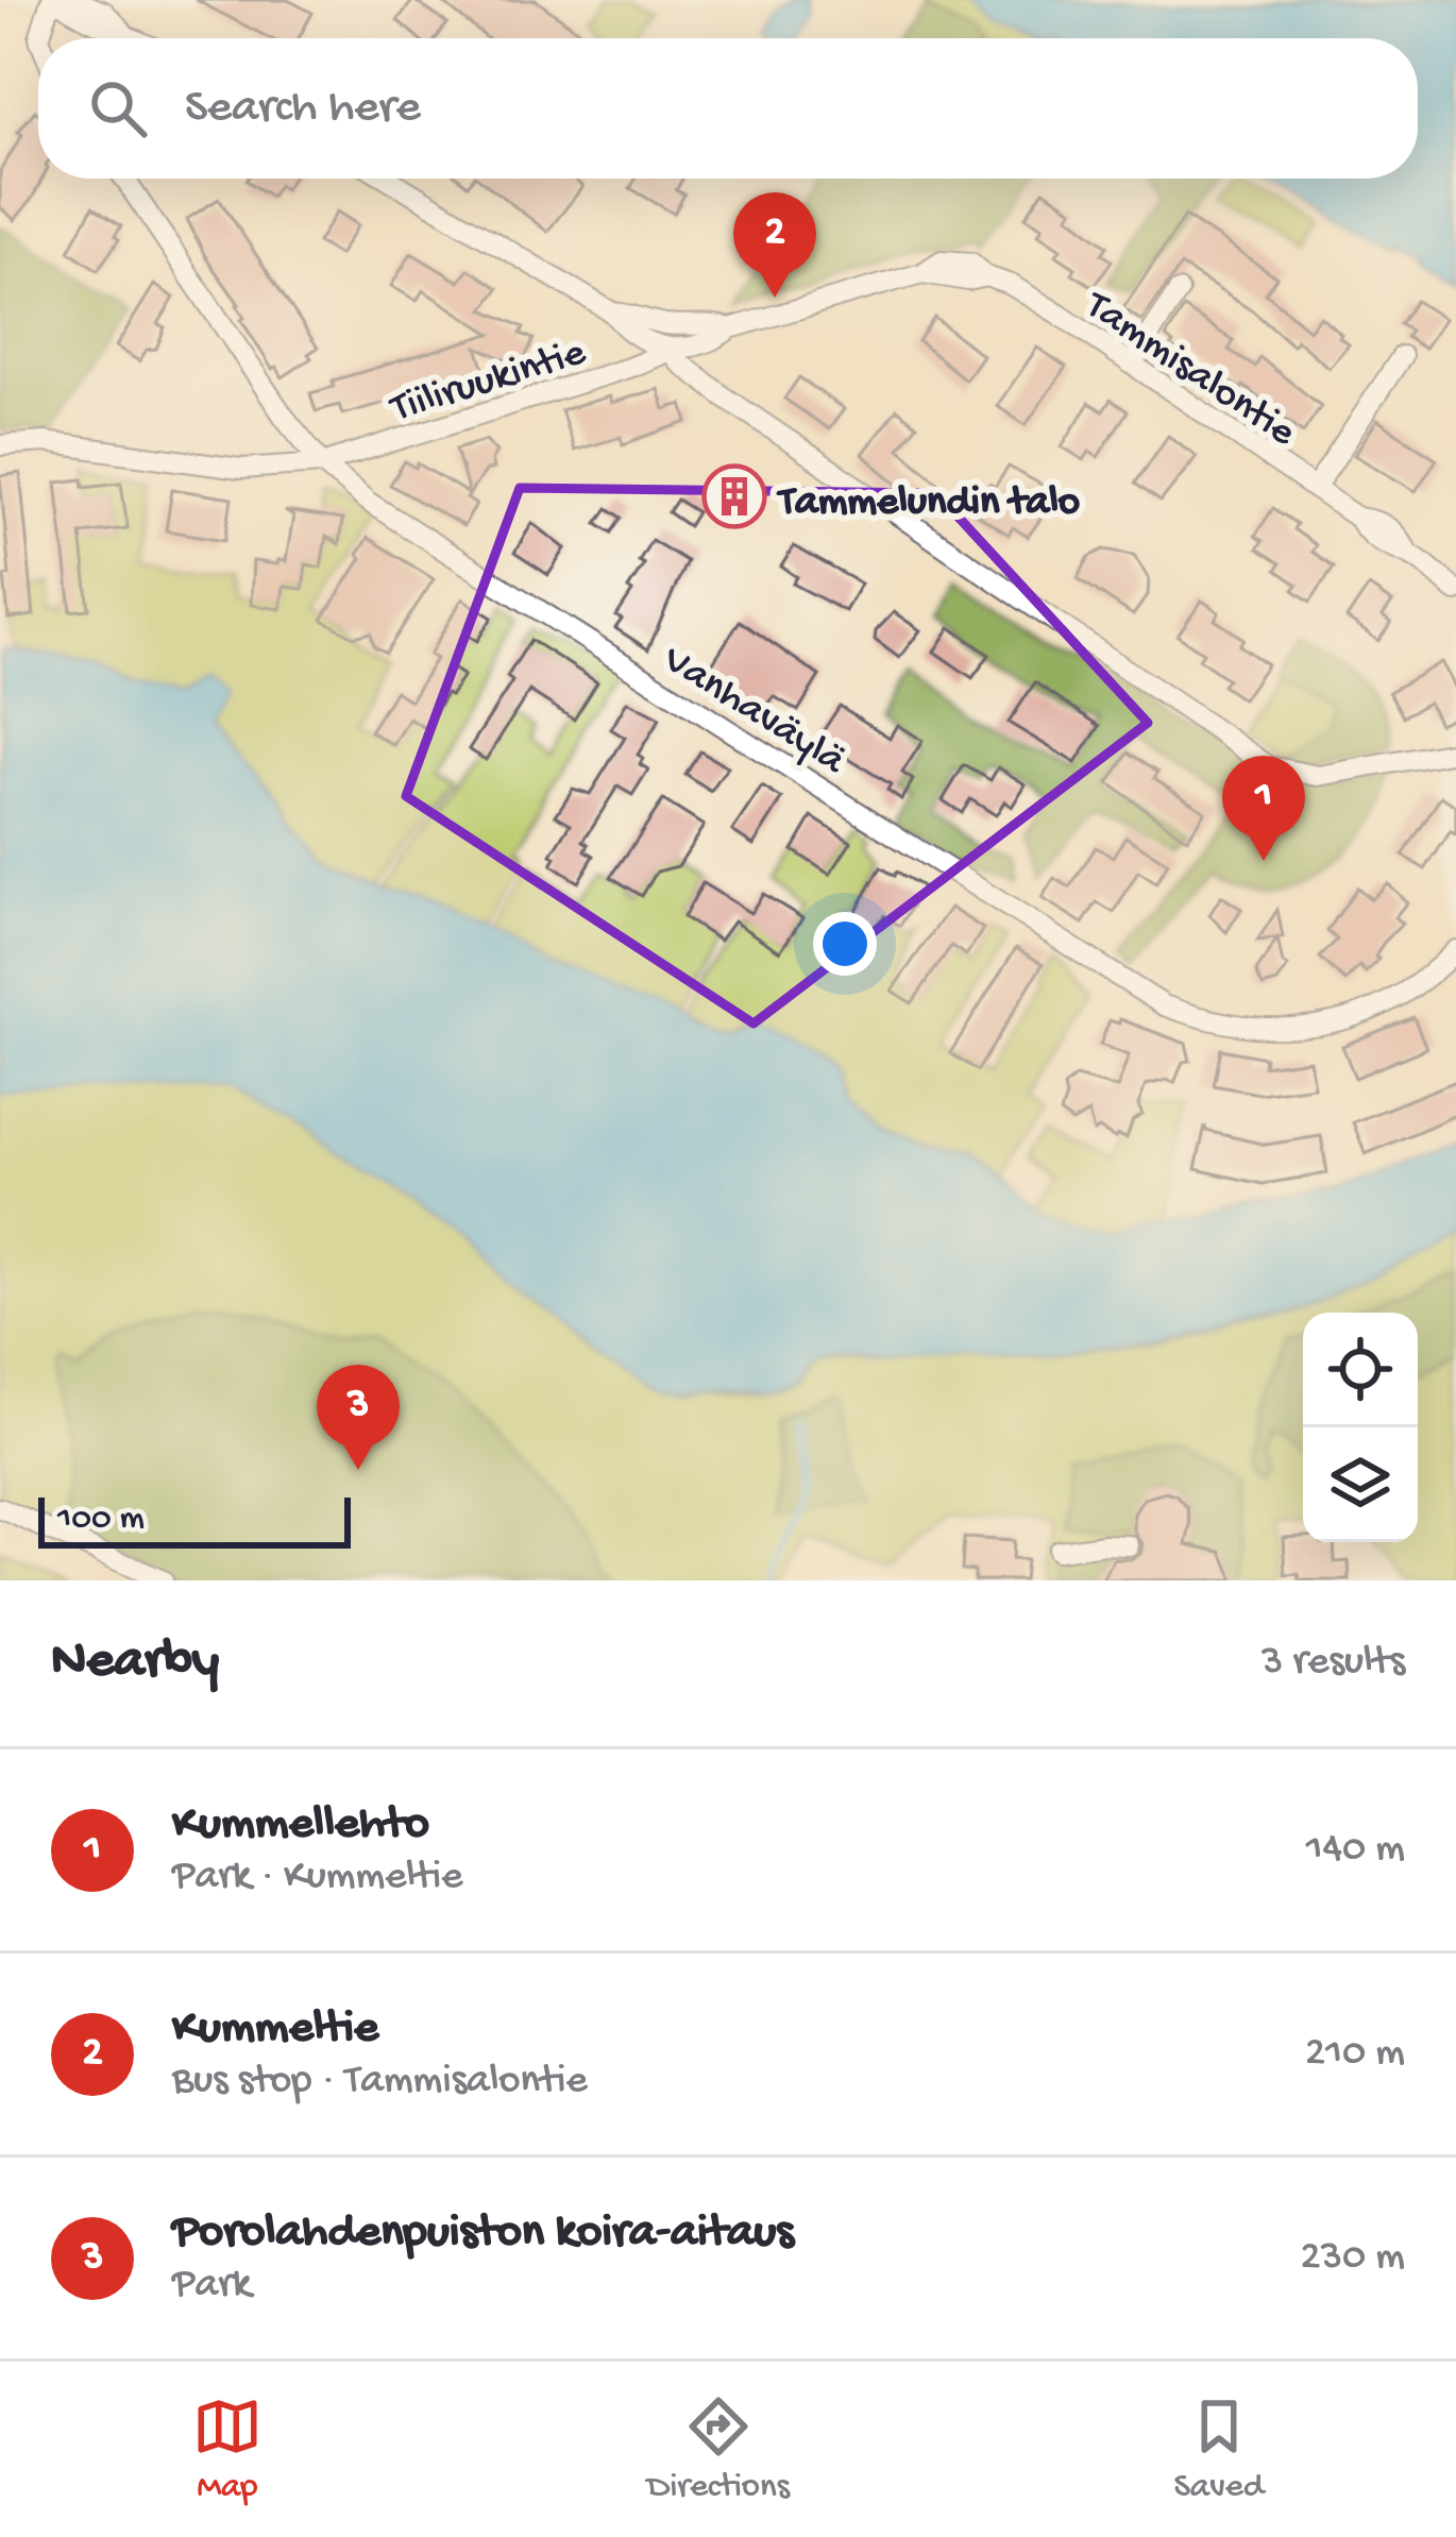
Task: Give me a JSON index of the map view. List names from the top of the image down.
{
  "streets": {
    "street": ["Tammisalontie", "Tiiliruukintie", "Vanhaväylä"]
  },
  "crossings": [
    ["Tammisalontie", "Tiiliruukintie"],
    ["Tiiliruukintie", "Vanhaväylä"]
  ],
  "places": {
    "building": ["Tammelundin talo"]
  },
  "scale_bar": "100 m",
  "page": {
    "search": "Search here",
    "pins": ["2", "1", "3"],
    "scale": "100 m",
    "heading": ["Nearby", "3 results"],
    "list": [
      {
        "mark": "1",
        "name": "Kummellehto",
        "note": "Park · Kummeltie",
        "value": "140 m"
      },
      {
        "mark": "2",
        "name": "Kummeltie",
        "note": "Bus stop · Tammisalontie",
        "value": "210 m"
      },
      {
        "mark": "3",
        "name": "Porolahdenpuiston koira-aitaus",
        "note": "Park",
        "value": "230 m"
      }
    ],
    "nav": ["Map", "Directions", "Saved"]
  }
}
